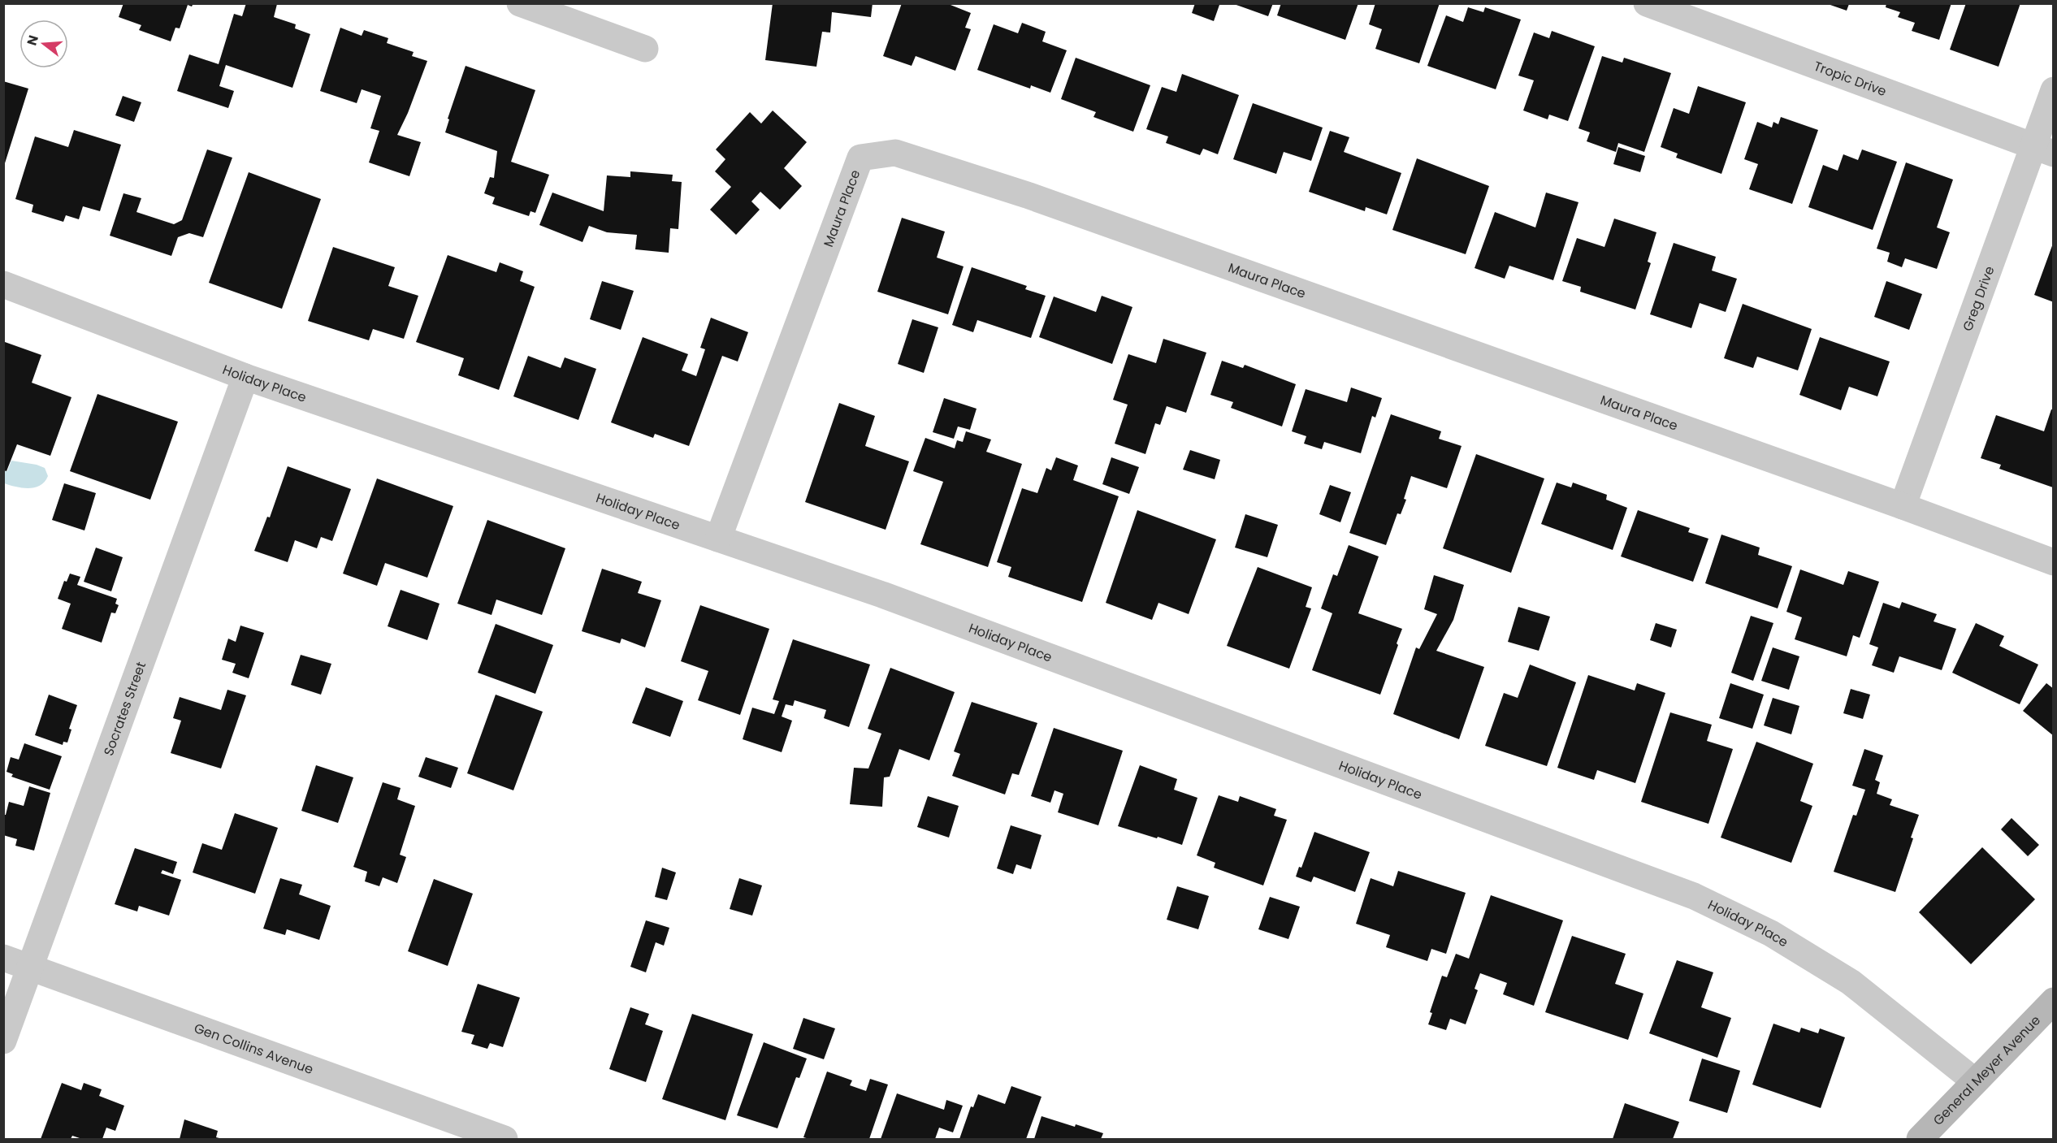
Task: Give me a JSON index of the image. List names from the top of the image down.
{
  "streets": {
    "main road": ["General Meyer Avenue"],
    "street": [
      "Tropic Drive",
      "Maura Place",
      "Greg Drive",
      "Holiday Place",
      "Socrates Street",
      "Gen Collins Avenue"
    ]
  },
  "crossings": [
    ["Tropic Drive", "Greg Drive"],
    ["Maura Place", "Greg Drive"],
    ["Maura Place", "Holiday Place"],
    ["Holiday Place", "Socrates Street"],
    ["Holiday Place", "General Meyer Avenue"],
    ["Socrates Street", "Gen Collins Avenue"]
  ],
  "north": "left"
}
